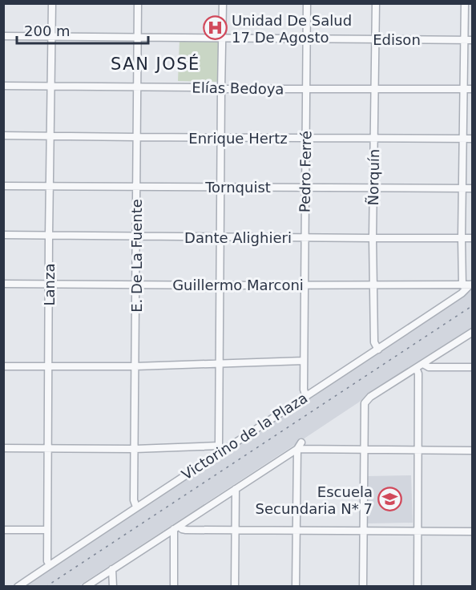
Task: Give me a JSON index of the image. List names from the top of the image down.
{
  "streets": {
    "street": [
      "Edison",
      "Elías Bedoya",
      "Enrique Hertz",
      "Pedro Ferré",
      "Ñorquín",
      "Tornquist",
      "Dante Alighieri",
      "E. De La Fuente",
      "Lanza",
      "Guillermo Marconi",
      "Victorino de la Plaza"
    ]
  },
  "crossings": [
    ["Edison", "Pedro Ferré"],
    ["Edison", "Ñorquín"],
    ["Edison", "E. De La Fuente"],
    ["Edison", "Lanza"],
    ["Elías Bedoya", "Pedro Ferré"],
    ["Elías Bedoya", "Ñorquín"],
    ["Elías Bedoya", "E. De La Fuente"],
    ["Elías Bedoya", "Lanza"],
    ["Enrique Hertz", "Pedro Ferré"],
    ["Enrique Hertz", "Ñorquín"],
    ["Enrique Hertz", "E. De La Fuente"],
    ["Enrique Hertz", "Lanza"],
    ["Pedro Ferré", "Tornquist"],
    ["Pedro Ferré", "Dante Alighieri"],
    ["Pedro Ferré", "Guillermo Marconi"],
    ["Pedro Ferré", "Victorino de la Plaza"],
    ["Ñorquín", "Tornquist"],
    ["Ñorquín", "Dante Alighieri"],
    ["Ñorquín", "Guillermo Marconi"],
    ["Ñorquín", "Victorino de la Plaza"],
    ["Tornquist", "E. De La Fuente"],
    ["Tornquist", "Lanza"],
    ["Dante Alighieri", "E. De La Fuente"],
    ["Dante Alighieri", "Lanza"],
    ["E. De La Fuente", "Guillermo Marconi"],
    ["E. De La Fuente", "Victorino de la Plaza"],
    ["Lanza", "Guillermo Marconi"],
    ["Lanza", "Victorino de la Plaza"],
    ["Guillermo Marconi", "Victorino de la Plaza"]
  ],
  "districts": ["SAN JOSÉ"],
  "places": {
    "hospital": ["Unidad De Salud 17 De Agosto"],
    "school or university": ["Escuela Secundaria N* 7"]
  },
  "scale_bar": "200 m"
}
